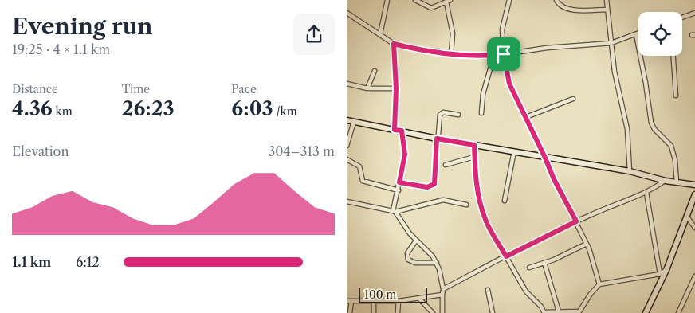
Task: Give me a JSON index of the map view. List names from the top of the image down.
{
  "scale_bar": "100 m",
  "page": {
    "heading": ["Evening run", "19:25 · 4 × 1.1 km"],
    "stats": [
      ["Distance", "4.36 km"],
      ["Time", "26:23"],
      ["Pace", "6:03 /km"]
    ],
    "chart": ["Elevation", "304–313 m"],
    "list": [
      {
        "name": "1.1 km",
        "note": "6:12"
      }
    ],
    "scale": "100 m"
  }
}
